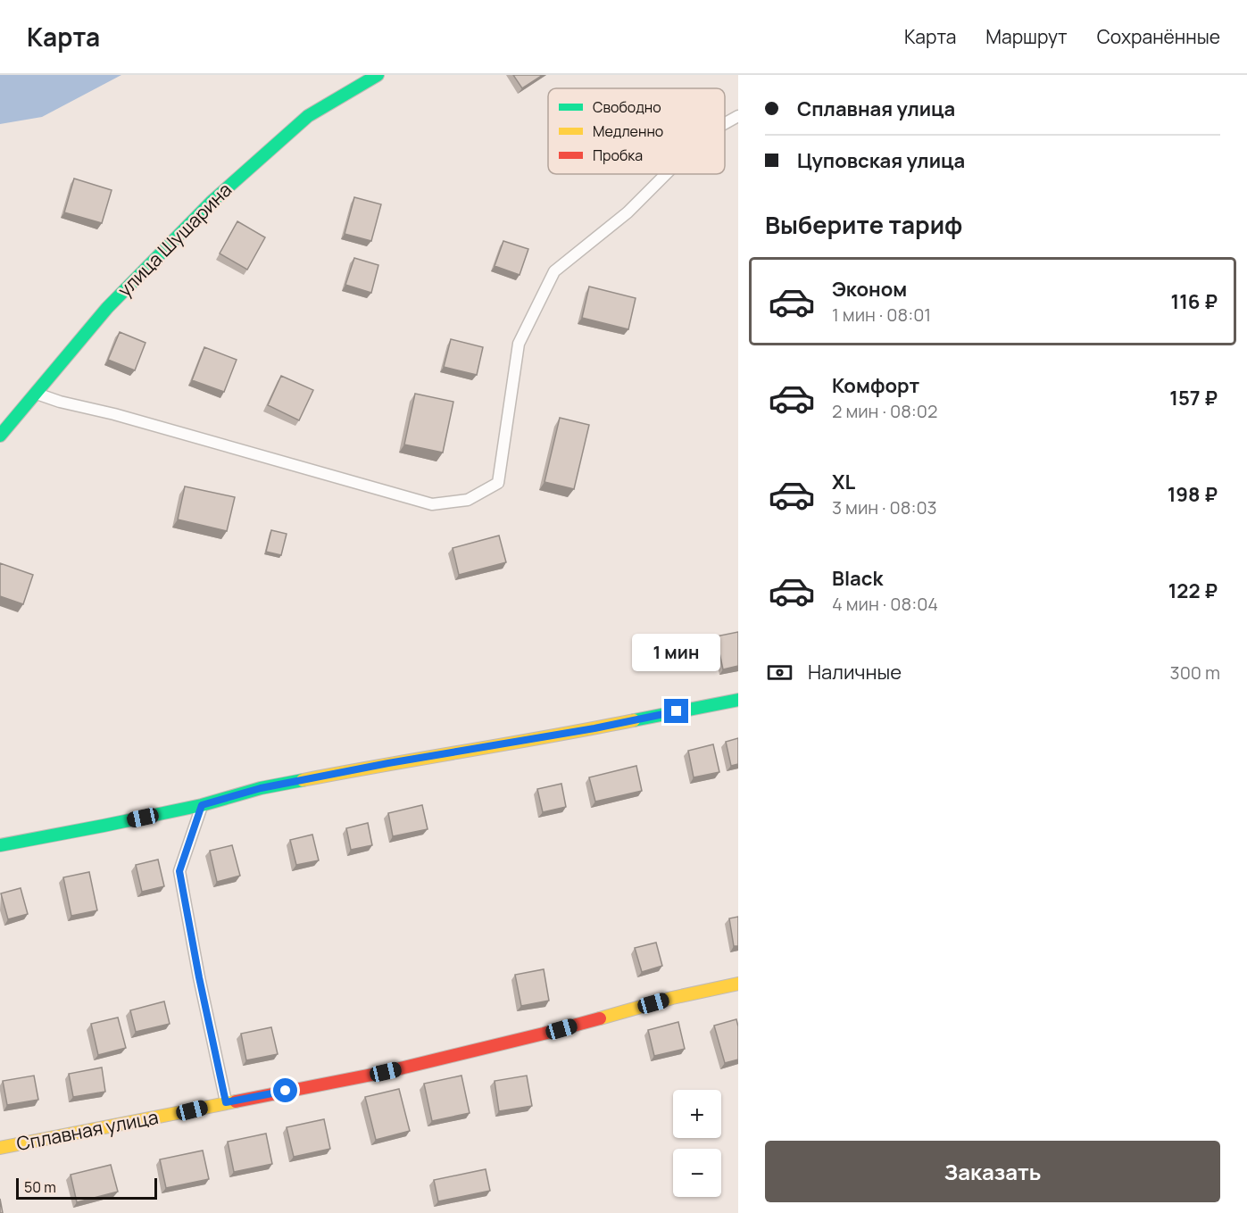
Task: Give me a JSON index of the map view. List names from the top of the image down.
{
  "streets": {
    "street": ["улица Шушарина", "Сплавная улица"]
  },
  "legend": ["Свободно", "Медленно", "Пробка"],
  "scale_bar": "50 m",
  "page": {
    "header": "Карта",
    "nav": ["Карта", "Маршрут", "Сохранённые"],
    "banner": ["Сплавная улица", "Цуповская улица"],
    "heading": "Выберите тариф",
    "list": [
      {
        "name": "Эконом",
        "note": "1 мин · 08:01",
        "value": "116 ₽"
      },
      {
        "name": "Комфорт",
        "note": "2 мин · 08:02",
        "value": "157 ₽"
      },
      {
        "name": "XL",
        "note": "3 мин · 08:03",
        "value": "198 ₽"
      },
      {
        "name": "Black",
        "note": "4 мин · 08:04",
        "value": "122 ₽"
      }
    ],
    "bubble": "1 мин",
    "pay": ["Наличные", "300 m"],
    "map_buttons": ["+", "−"],
    "buttons": "Заказать",
    "scale": "50 m"
  }
}
